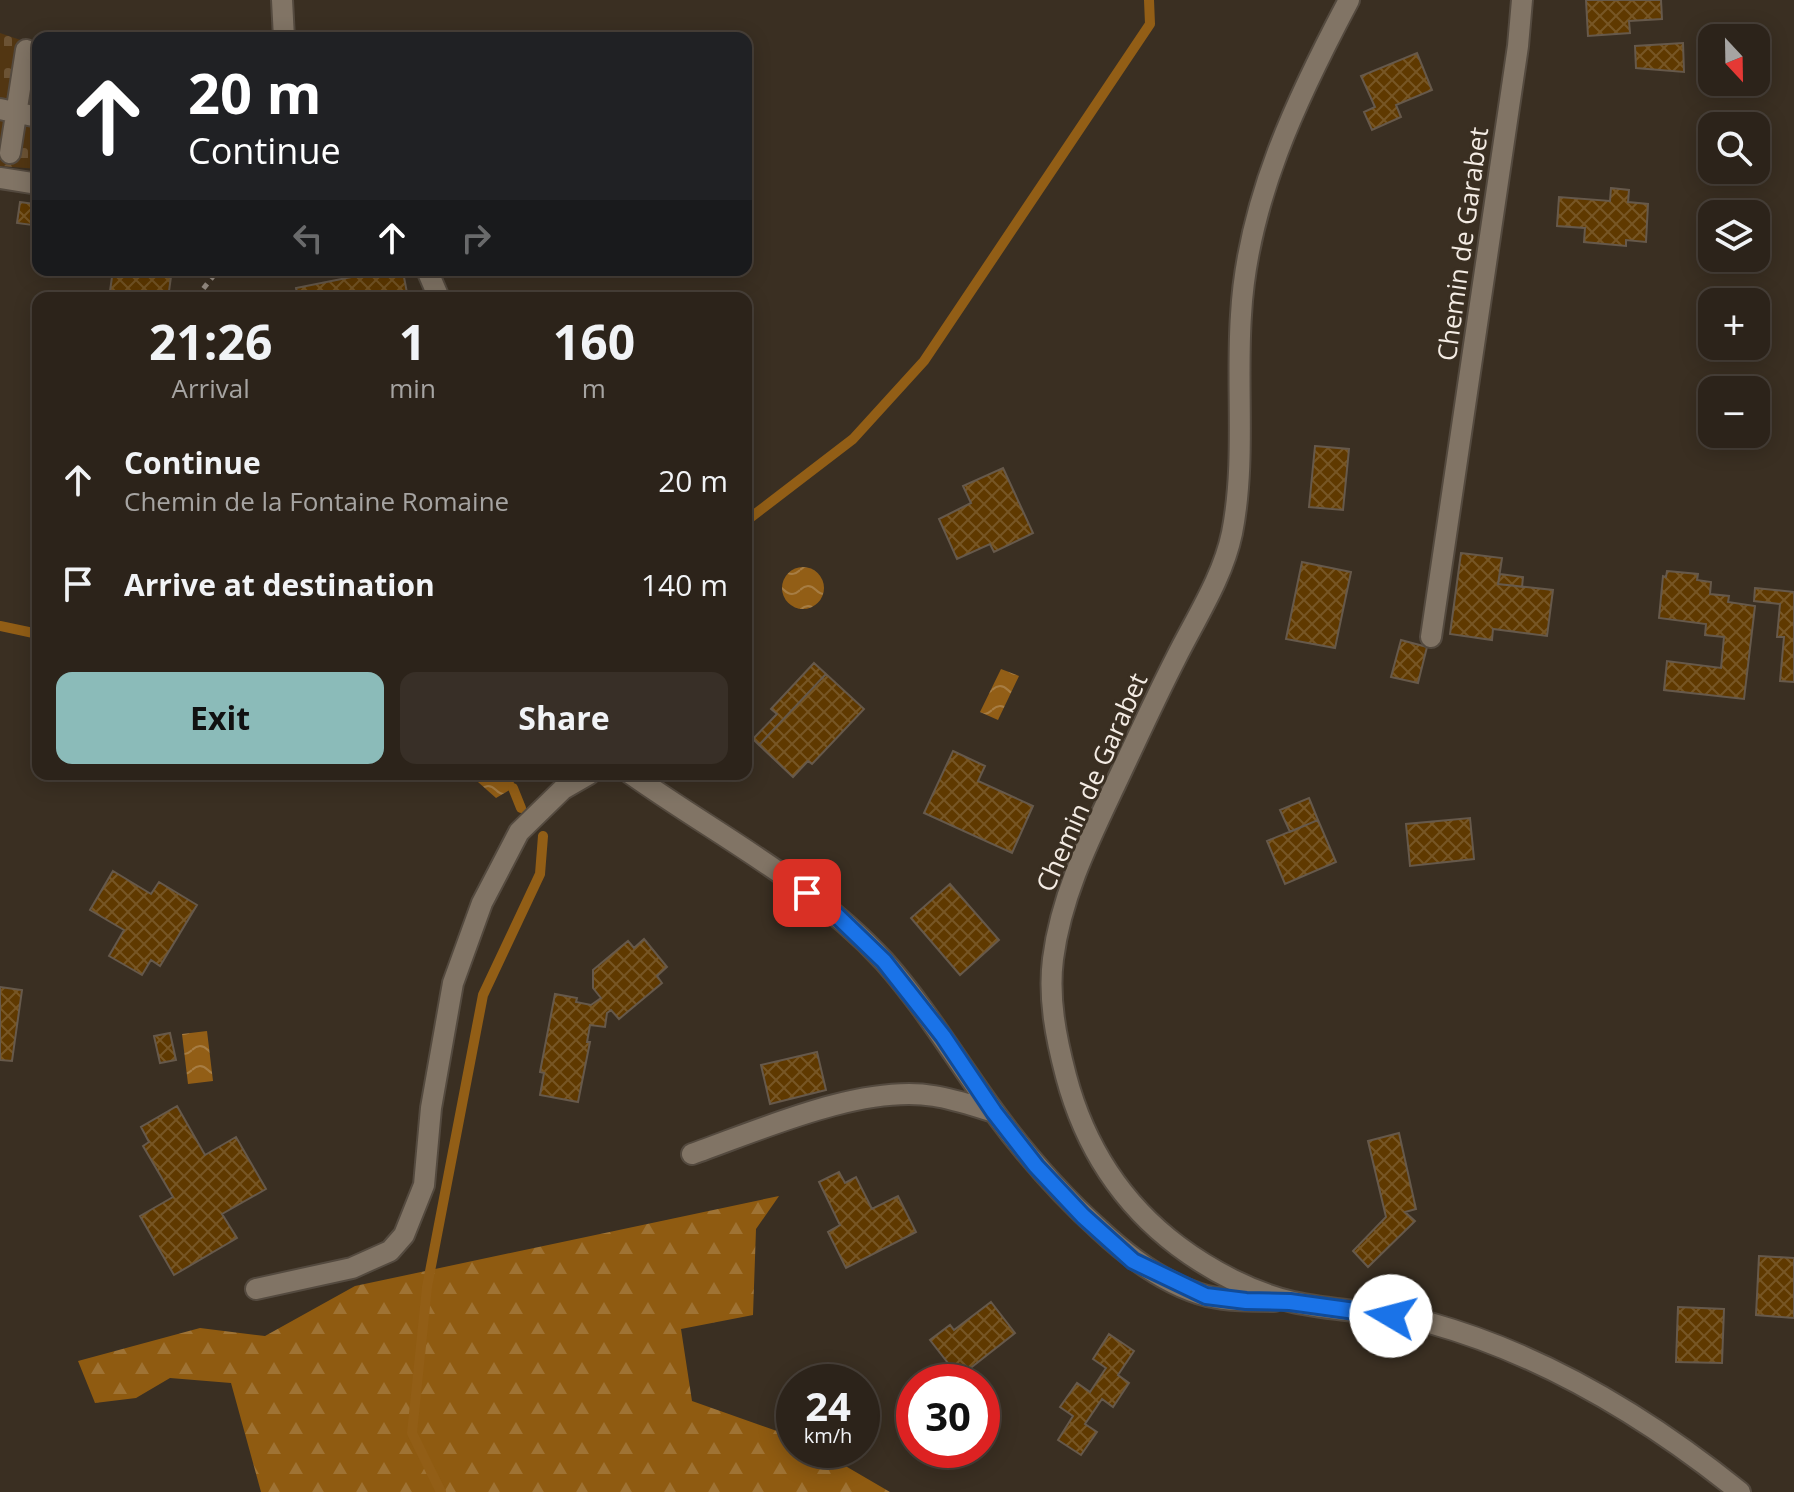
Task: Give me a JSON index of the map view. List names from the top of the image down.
{
  "streets": {
    "street": ["Chemin de Garabet"]
  },
  "north": "bottom",
  "page": {
    "map_buttons": ["+", "−"],
    "turn": ["20 m", "Continue"],
    "eta": [
      "21:26",
      "Arrival",
      "1",
      "min",
      "160",
      "m"
    ],
    "list": [
      {
        "name": "Continue",
        "note": "Chemin de la Fontaine Romaine",
        "value": "20 m"
      },
      {
        "name": "Arrive at destination",
        "value": "140 m"
      }
    ],
    "buttons": ["Exit", "Share"],
    "speed": "24 km/h",
    "limit": "30"
  }
}
